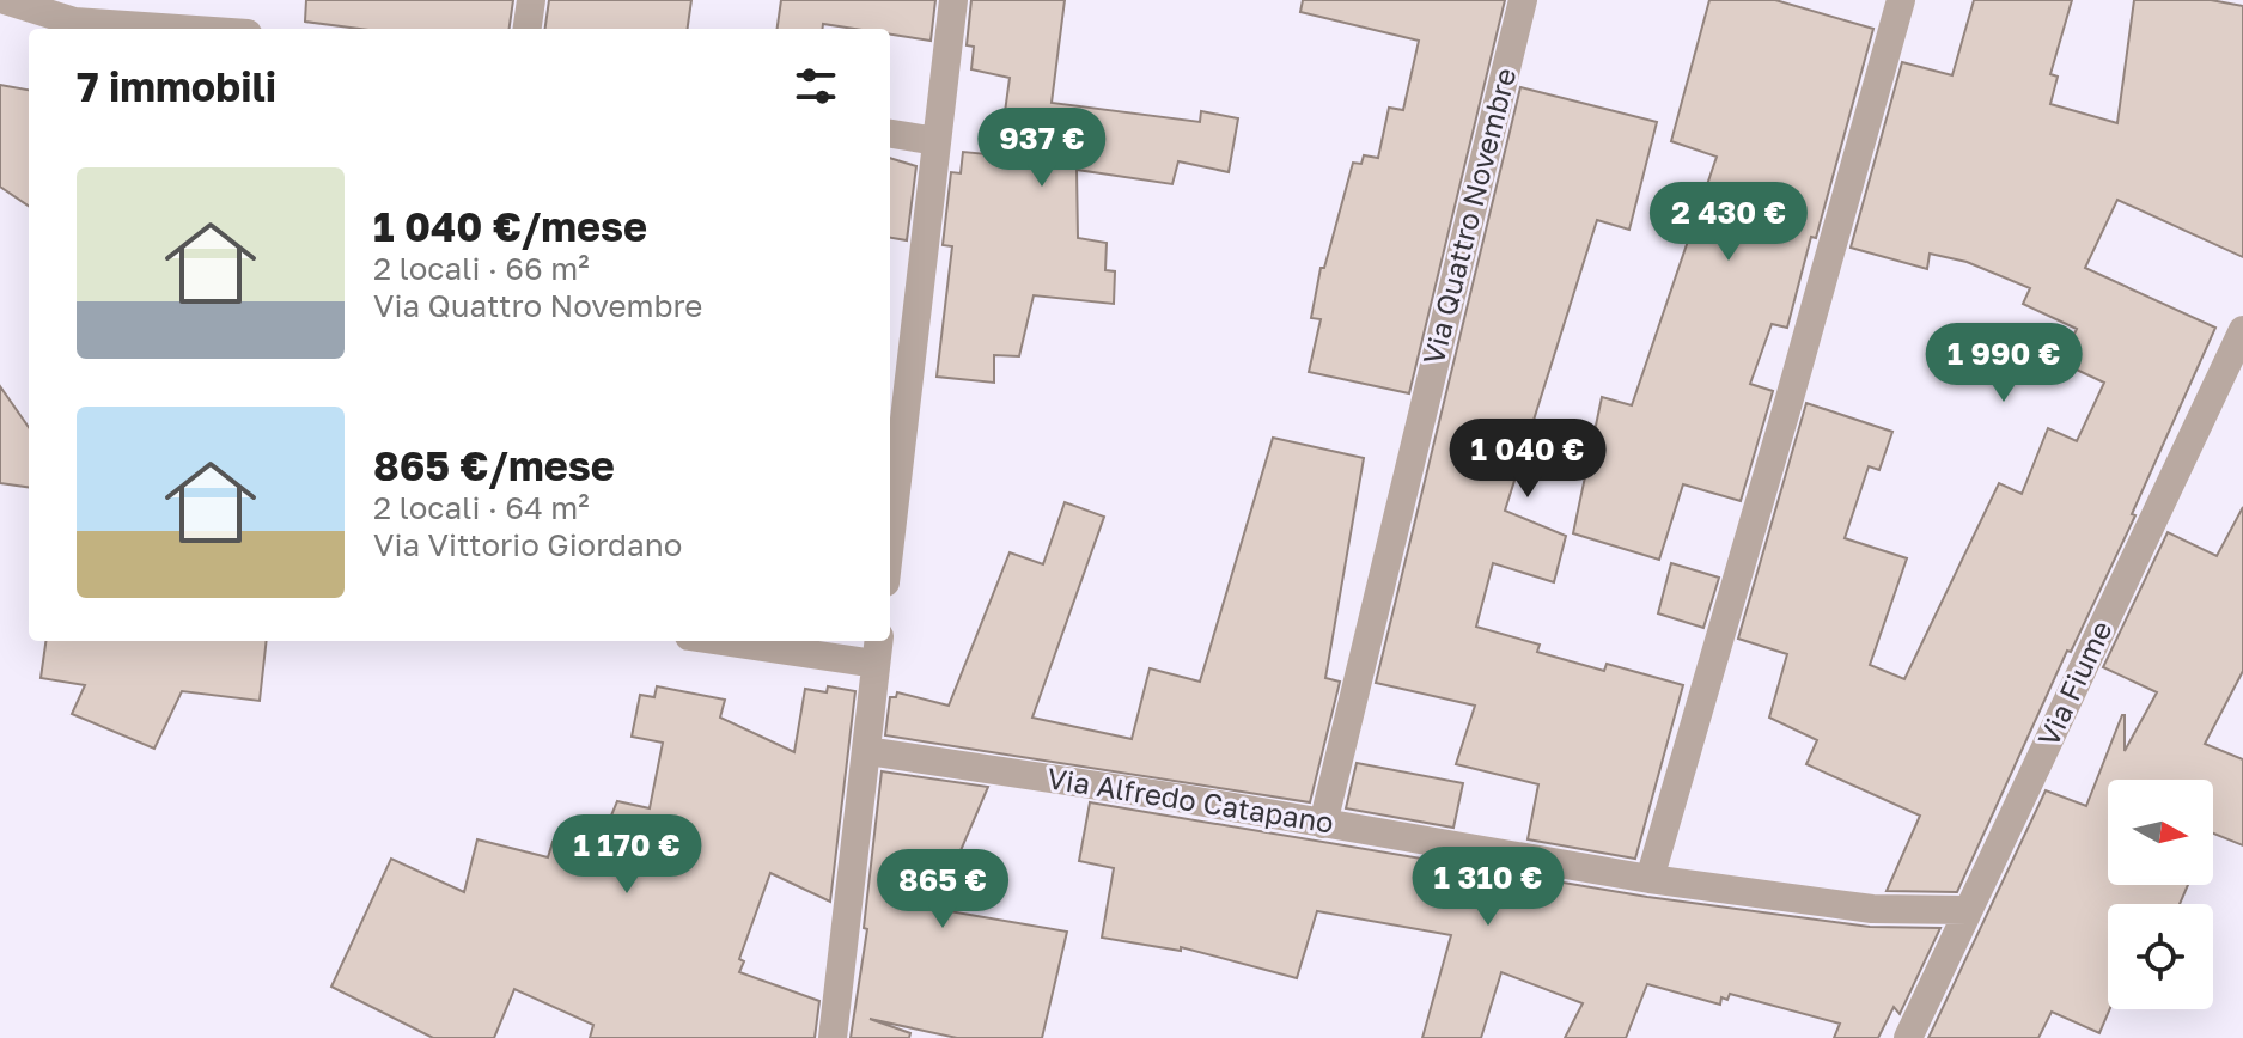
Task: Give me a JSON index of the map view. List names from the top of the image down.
{
  "streets": {
    "street": ["Via Quattro Novembre", "Via Fiume", "Via Alfredo Catapano"]
  },
  "crossings": [
    ["Via Quattro Novembre", "Via Alfredo Catapano"],
    ["Via Fiume", "Via Alfredo Catapano"]
  ],
  "north": "right",
  "page": {
    "heading": "7 immobili",
    "price": [
      "937 €",
      "2 430 €",
      "1 990 €",
      "1 040 €",
      "1 170 €",
      "1 310 €",
      "865 €"
    ],
    "list": [
      {
        "name": "1 040 €/mese",
        "note": "2 locali · 66 m² · Via Quattro Novembre"
      },
      {
        "name": "865 €/mese",
        "note": "2 locali · 64 m² · Via Vittorio Giordano"
      }
    ]
  }
}
